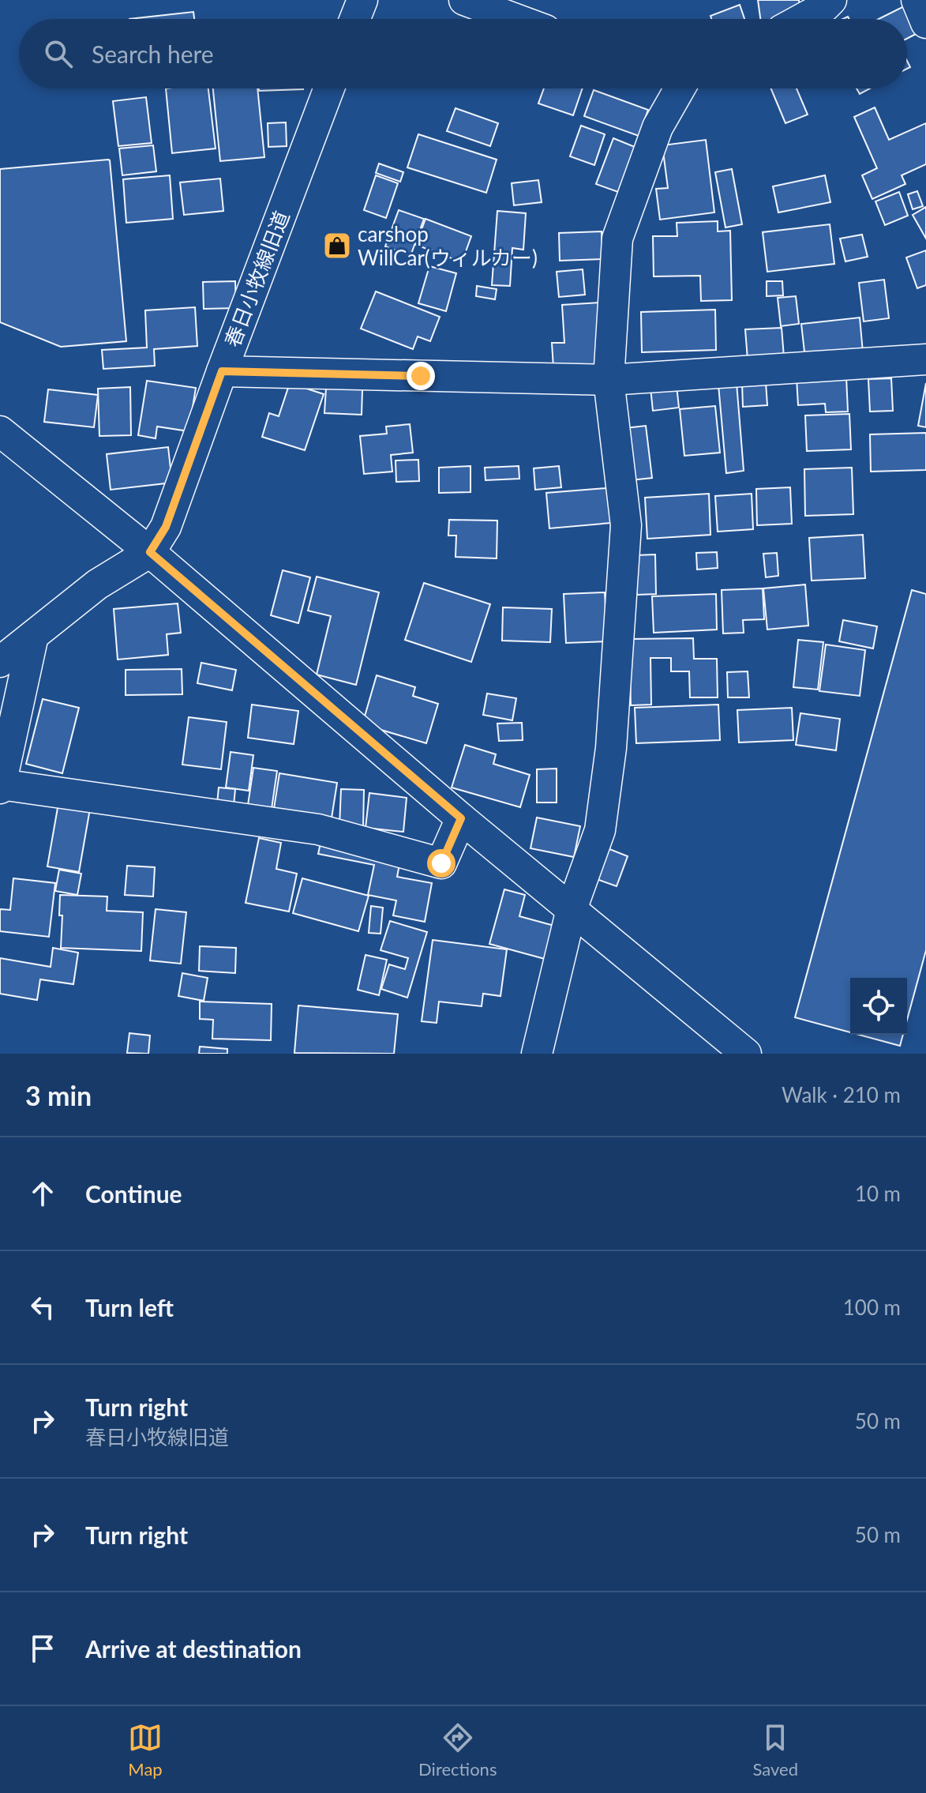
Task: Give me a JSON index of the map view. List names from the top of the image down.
{
  "streets": {
    "street": ["春日小牧線旧道"]
  },
  "places": {
    "shop": ["carshop WillCar(ウィルカー)"]
  },
  "page": {
    "search": "Search here",
    "heading": ["3 min", "Walk · 210 m"],
    "list": [
      ["Continue", "10 m"],
      ["Turn left", "100 m"],
      ["Turn right", "春日小牧線旧道", "50 m"],
      ["Turn right", "50 m"],
      "Arrive at destination"
    ],
    "nav": ["Map", "Directions", "Saved"]
  }
}
